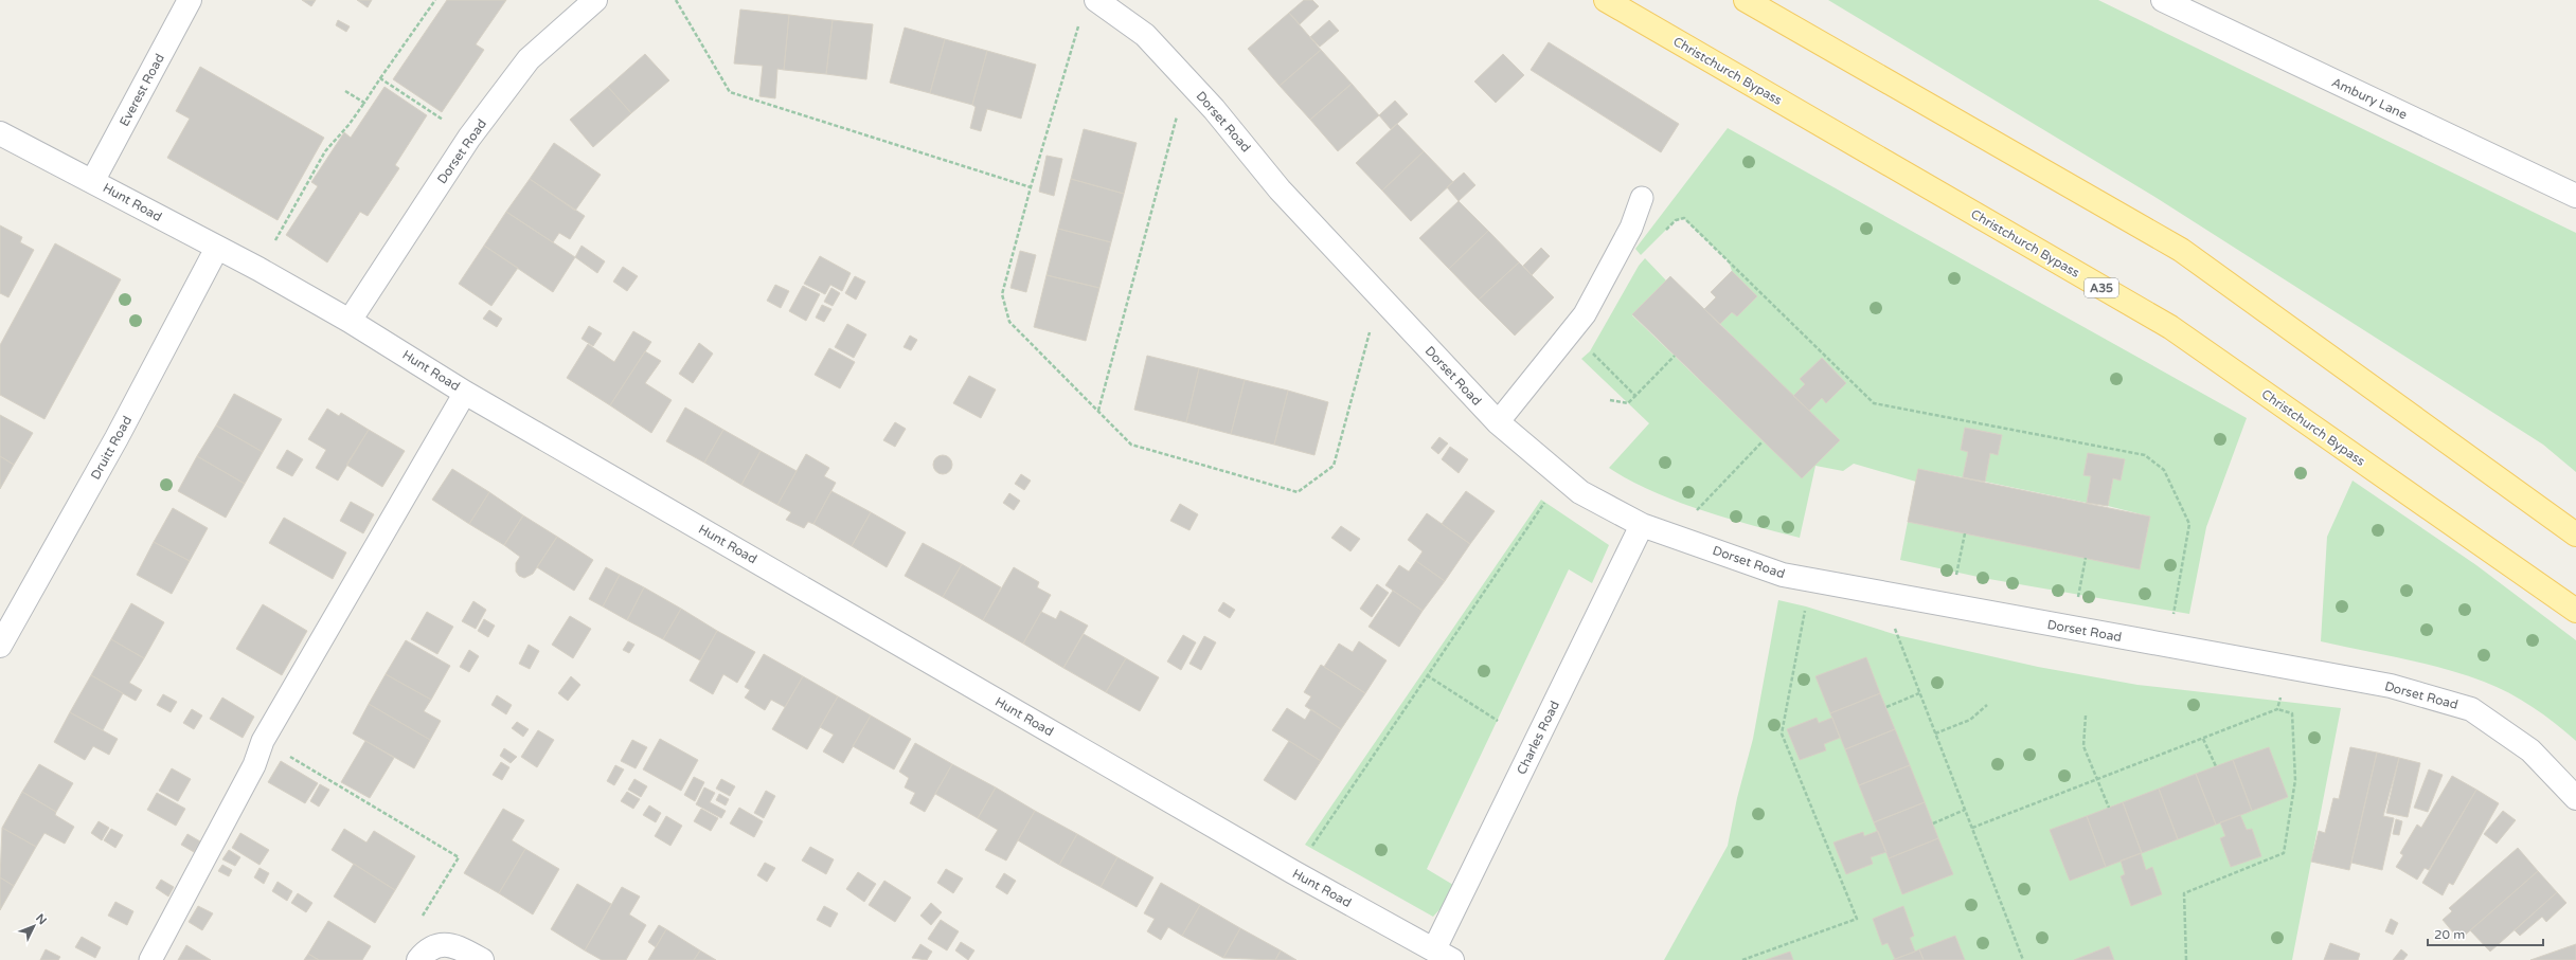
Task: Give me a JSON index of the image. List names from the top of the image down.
{
  "streets": {
    "main road": ["Christchurch Bypass", "A35"],
    "street": [
      "Everest Road",
      "Ambury Lane",
      "Dorset Road",
      "Hunt Road",
      "Druitt Road",
      "Charles Road"
    ]
  },
  "crossings": [
    ["Everest Road", "Hunt Road"],
    ["Dorset Road", "Hunt Road"],
    ["Dorset Road", "Charles Road"],
    ["Hunt Road", "Druitt Road"],
    ["Hunt Road", "Charles Road"]
  ],
  "scale_bar": "20 m",
  "north": "top right"
}
